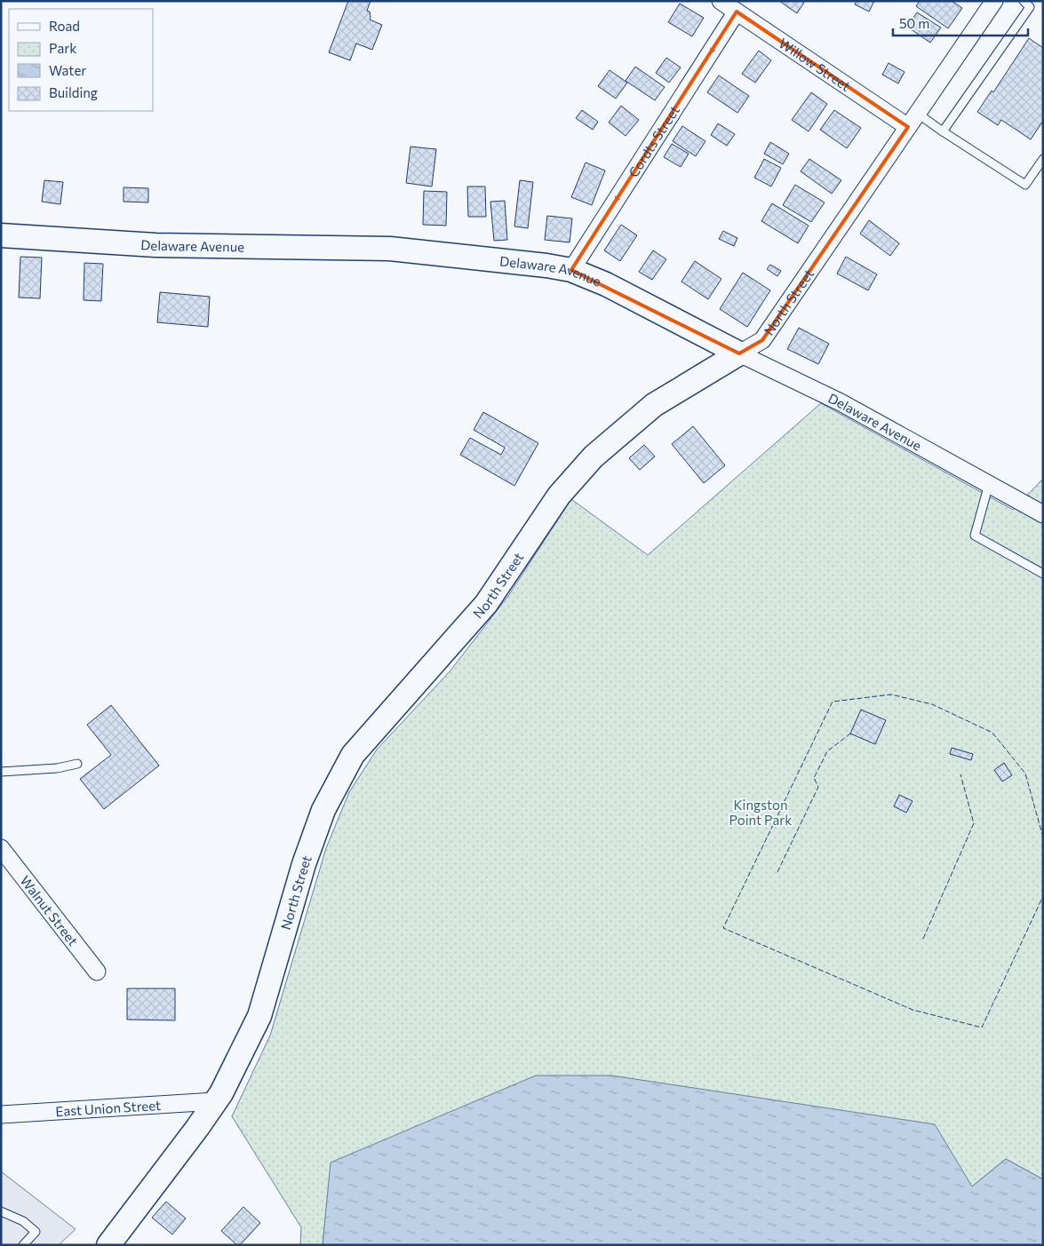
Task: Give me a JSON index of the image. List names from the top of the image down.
{
  "streets": {
    "street": [
      "Willow Street",
      "Cordts Street",
      "Delaware Avenue",
      "North Street",
      "Walnut Street",
      "East Union Street"
    ]
  },
  "crossings": [
    ["Willow Street", "Cordts Street"],
    ["Willow Street", "North Street"],
    ["Cordts Street", "Delaware Avenue"],
    ["Delaware Avenue", "North Street"],
    ["North Street", "East Union Street"]
  ],
  "one_way": ["Cordts Street"],
  "parks": ["Kingston Point Park"],
  "legend": [
    "Road",
    "Park",
    "Water",
    "Building"
  ],
  "scale_bar": "50 m"
}
